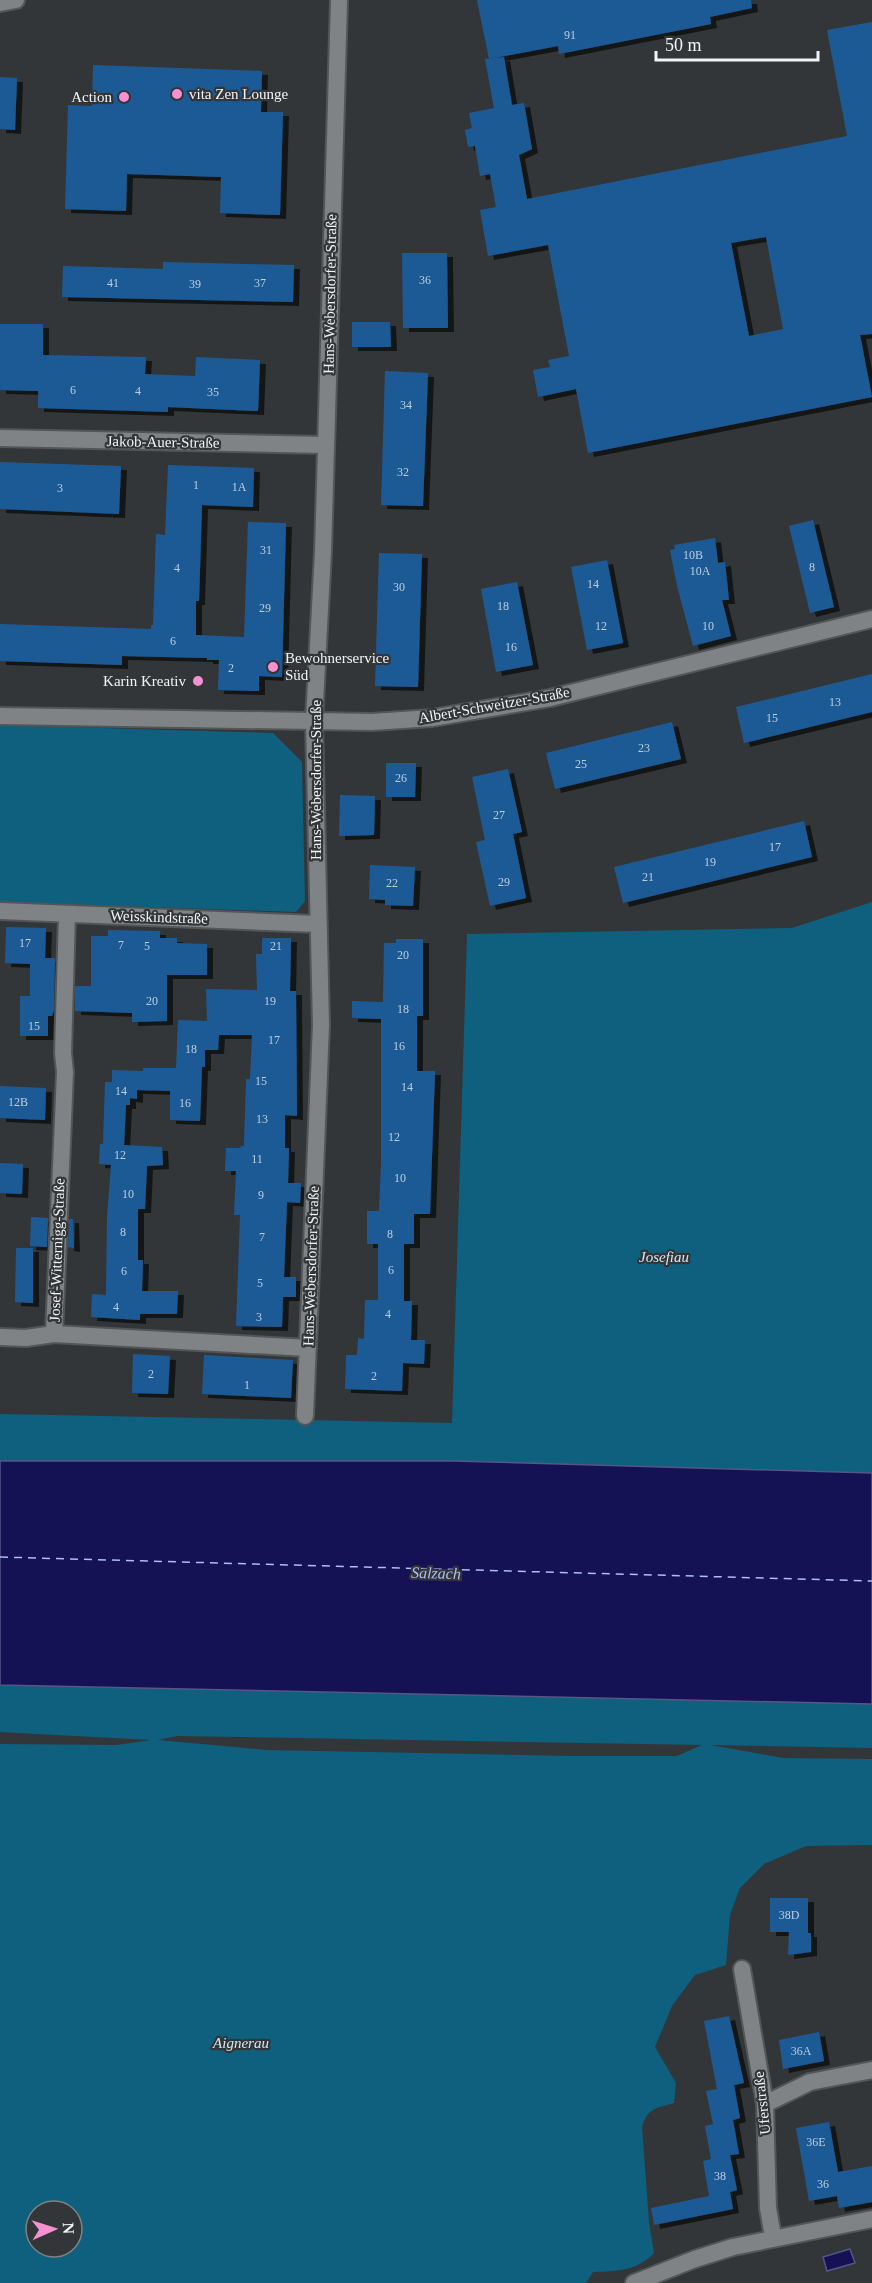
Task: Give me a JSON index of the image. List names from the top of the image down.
{
  "streets": {
    "street": [
      "Hans-Webersdorfer-Straße",
      "Jakob-Auer-Straße",
      "Albert-Schweitzer-Straße",
      "Weisskindstraße",
      "Josef-Witternigg-Straße",
      "Uferstraße"
    ]
  },
  "crossings": [
    ["Hans-Webersdorfer-Straße", "Jakob-Auer-Straße"],
    ["Hans-Webersdorfer-Straße", "Albert-Schweitzer-Straße"],
    ["Hans-Webersdorfer-Straße", "Weisskindstraße"],
    ["Hans-Webersdorfer-Straße", "Josef-Witternigg-Straße"],
    ["Weisskindstraße", "Josef-Witternigg-Straße"]
  ],
  "water": ["Salzach"],
  "parks": ["Josefiau", "Aignerau"],
  "places": [
    "vita Zen Lounge",
    "Action",
    "Bewohnerservice Süd",
    "Karin Kreativ"
  ],
  "house_numbers": [
    "91",
    "36",
    "41",
    "37",
    "39",
    "6",
    "4",
    "35",
    "34",
    "32",
    "1",
    "1A",
    "3",
    "31",
    "10B",
    "8",
    "4",
    "10A",
    "14",
    "30",
    "18",
    "29",
    "12",
    "10",
    "6",
    "16",
    "2",
    "13",
    "15",
    "23",
    "25",
    "26",
    "27",
    "17",
    "19",
    "21",
    "29",
    "22",
    "17",
    "7",
    "5",
    "21",
    "20",
    "20",
    "19",
    "18",
    "15",
    "17",
    "16",
    "18",
    "15",
    "14",
    "14",
    "12B",
    "16",
    "13",
    "12",
    "12",
    "11",
    "10",
    "10",
    "9",
    "8",
    "8",
    "7",
    "6",
    "6",
    "5",
    "4",
    "4",
    "3",
    "2",
    "2",
    "1",
    "38D",
    "36A",
    "36E",
    "38",
    "36"
  ],
  "scale_bar": "50 m",
  "north": "right"
}
